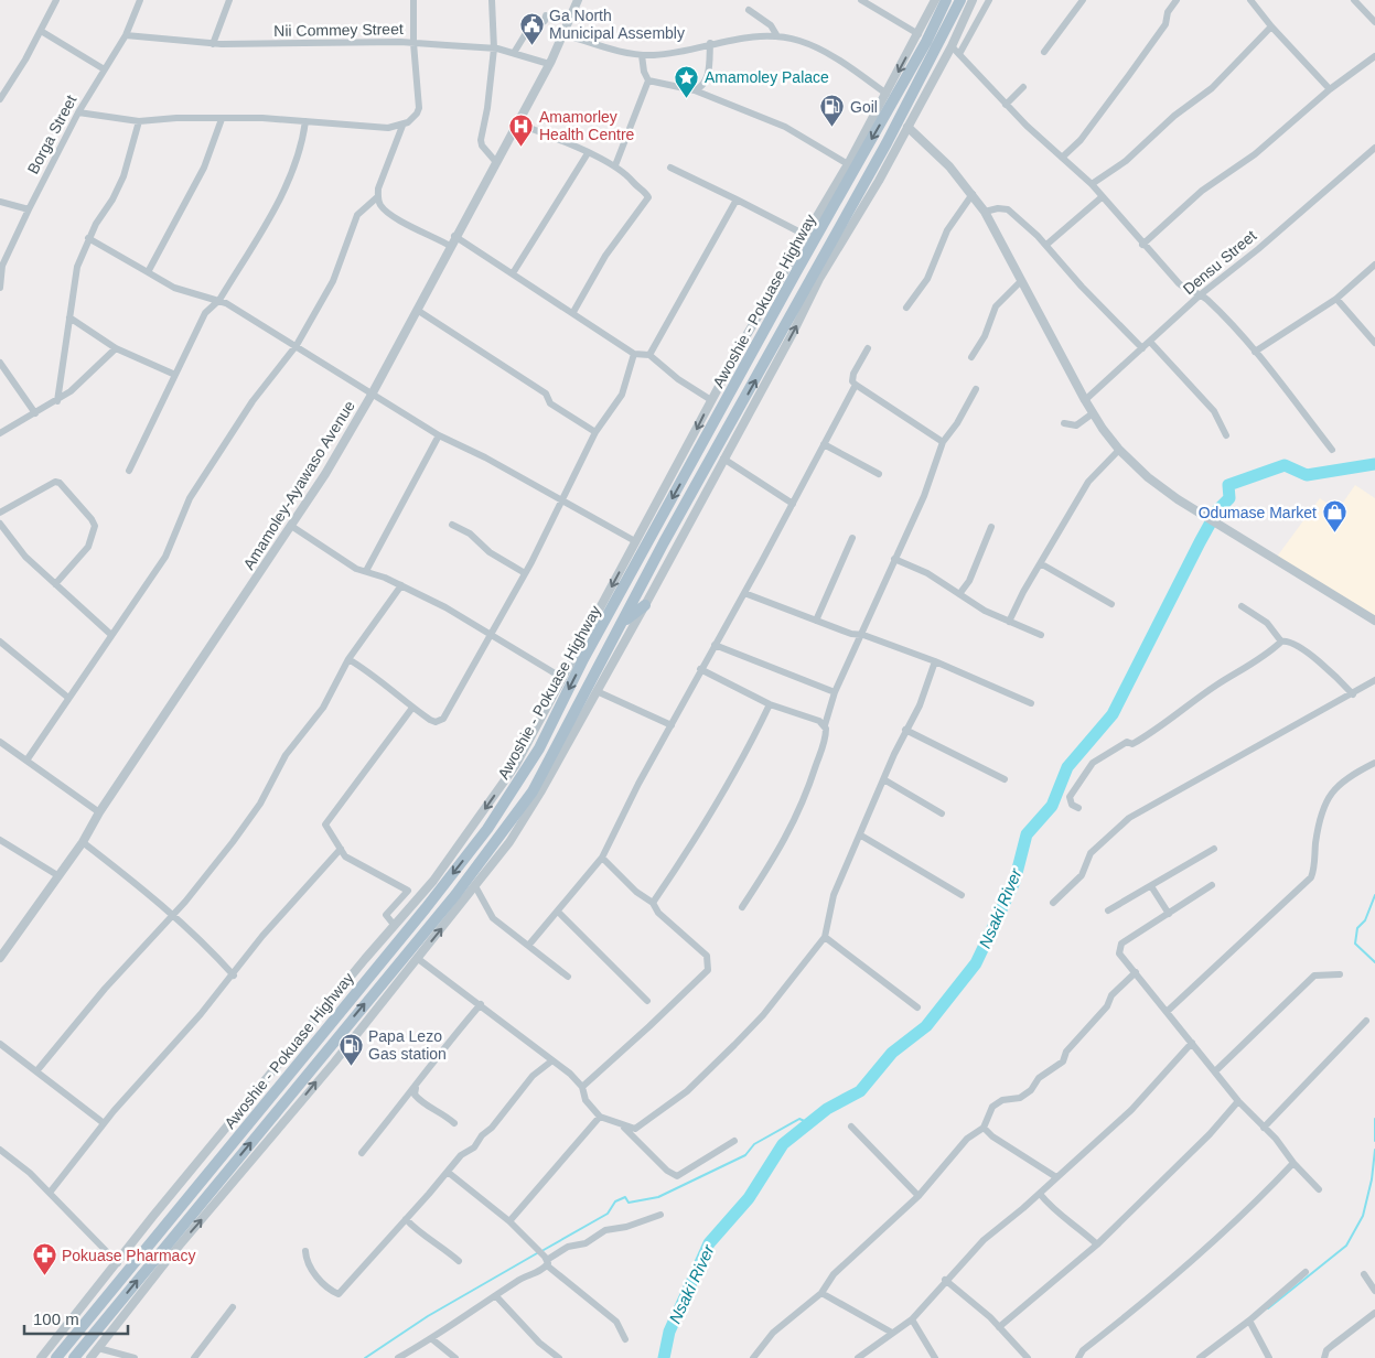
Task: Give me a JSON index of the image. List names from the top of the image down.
{
  "streets": {
    "main road": ["Awoshie - Pokuase Highway"],
    "street": [
      "Nii Commey Street",
      "Borga Street",
      "Densu Street",
      "Amamoley-Ayawaso Avenue"
    ]
  },
  "crossings": [
    ["Nii Commey Street", "Borga Street"],
    ["Nii Commey Street", "Amamoley-Ayawaso Avenue"]
  ],
  "water": ["Nsaki River"],
  "places": {
    "public building": ["Ga North Municipal Assembly"],
    "place": ["Amamoley Palace"],
    "fuel station": ["Goil", "Papa Lezo Gas station"],
    "hospital": ["Amamorley Health Centre"],
    "shop": ["Odumase Market"],
    "pharmacy": ["Pokuase Pharmacy"]
  },
  "scale_bar": "100 m"
}
